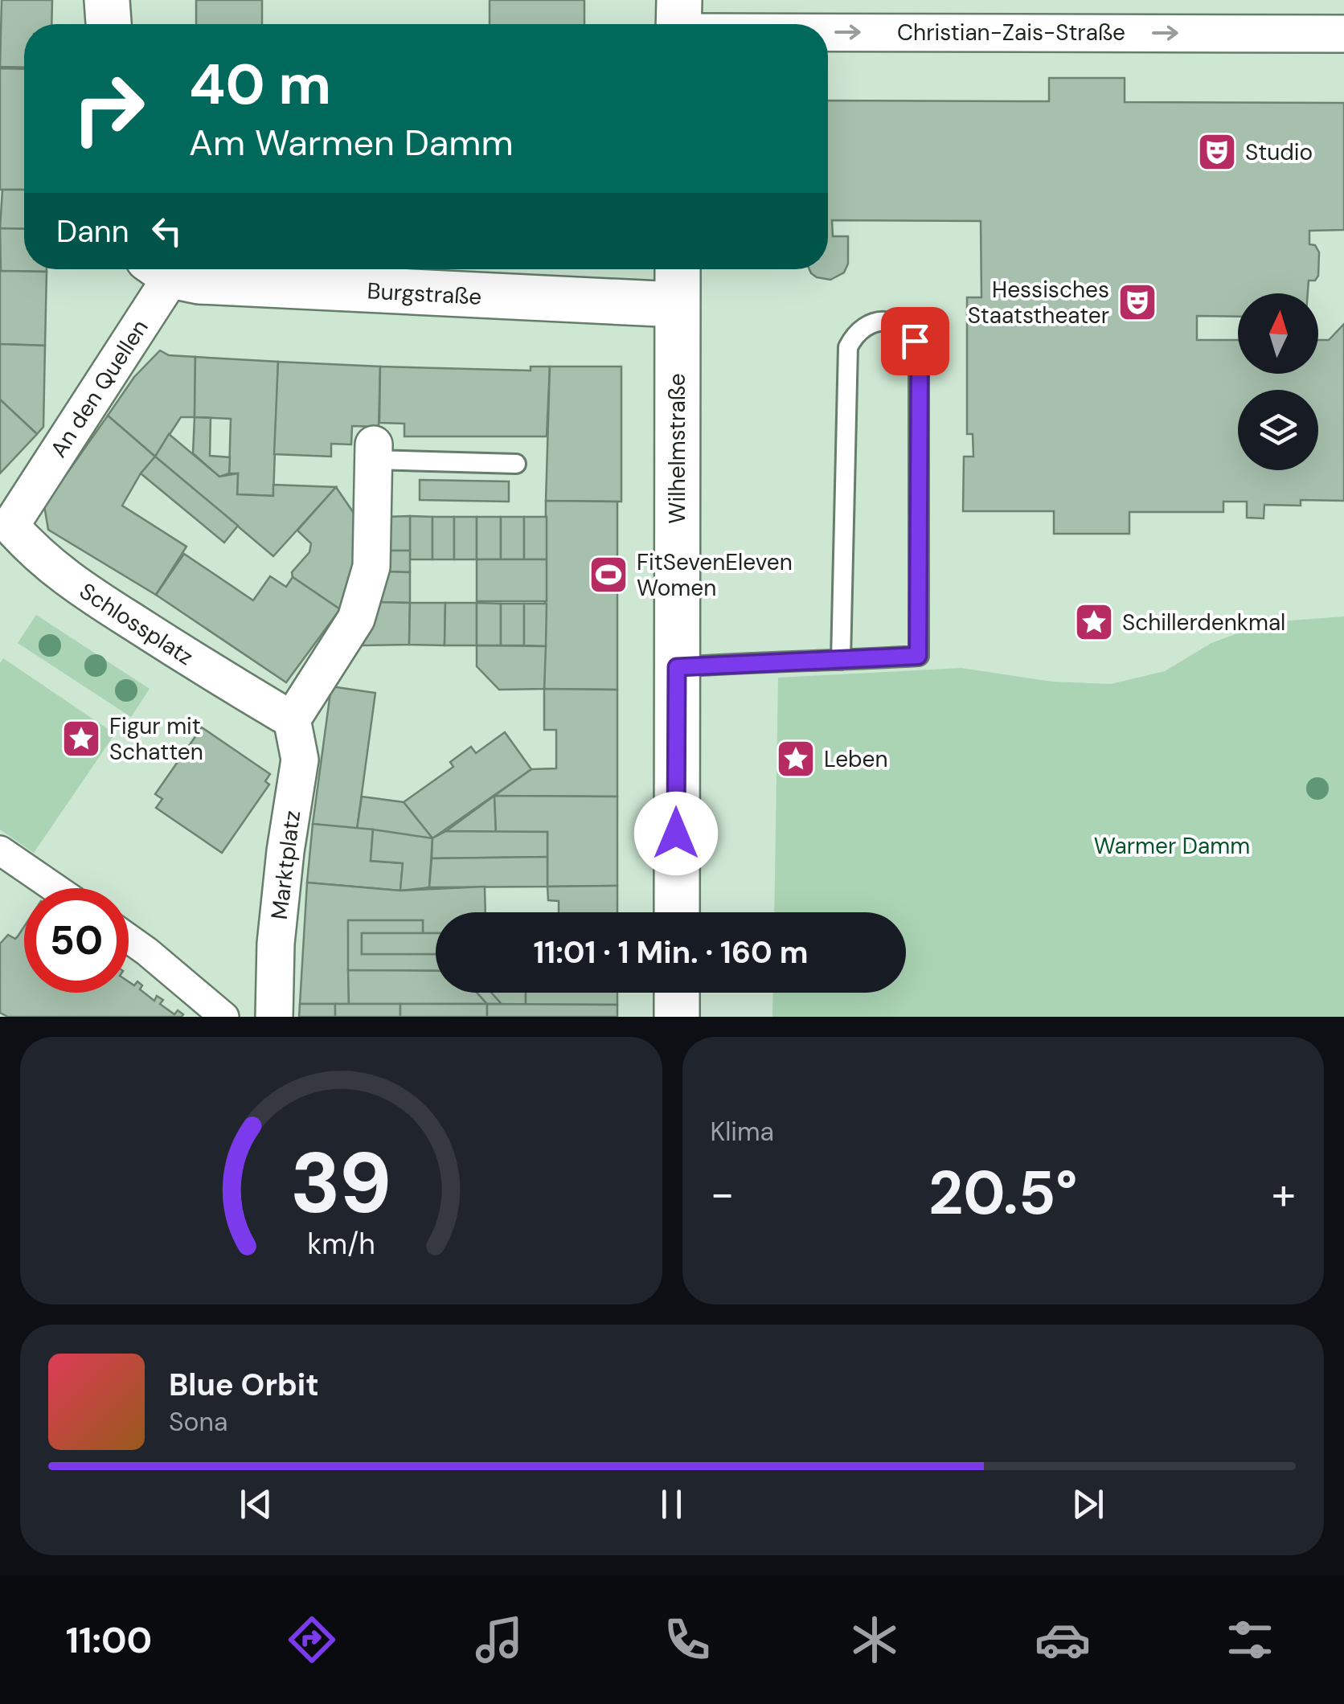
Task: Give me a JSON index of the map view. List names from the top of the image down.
{
  "streets": {
    "main road": ["Burgstraße", "Wilhelmstraße"],
    "street": [
      "Christian-Zais-Straße",
      "An den Quellen",
      "Schlossplatz",
      "Marktplatz"
    ]
  },
  "crossings": [
    ["Burgstraße", "Wilhelmstraße"],
    ["An den Quellen", "Schlossplatz"],
    ["Schlossplatz", "Marktplatz"]
  ],
  "one_way": ["Christian-Zais-Straße"],
  "parks": ["Warmer Damm"],
  "places": {
    "theatre": ["Studio", "Hessisches Staatstheater"],
    "sports": ["FitSevenEleven Women"],
    "place": ["Schillerdenkmal", "Figur mit Schatten", "Leben"]
  },
  "north": "top",
  "page": {
    "turn": ["40 m", "Am Warmen Damm"],
    "then": "Dann",
    "limit": "50",
    "trip": "11:01 · 1 Min. · 160 m",
    "tile": "Klima",
    "heat": ["−", "20.5°", "+"],
    "song": ["Blue Orbit", "Sona"],
    "tabs": "11:00",
    "gauge": ["39", "km/h"]
  }
}
